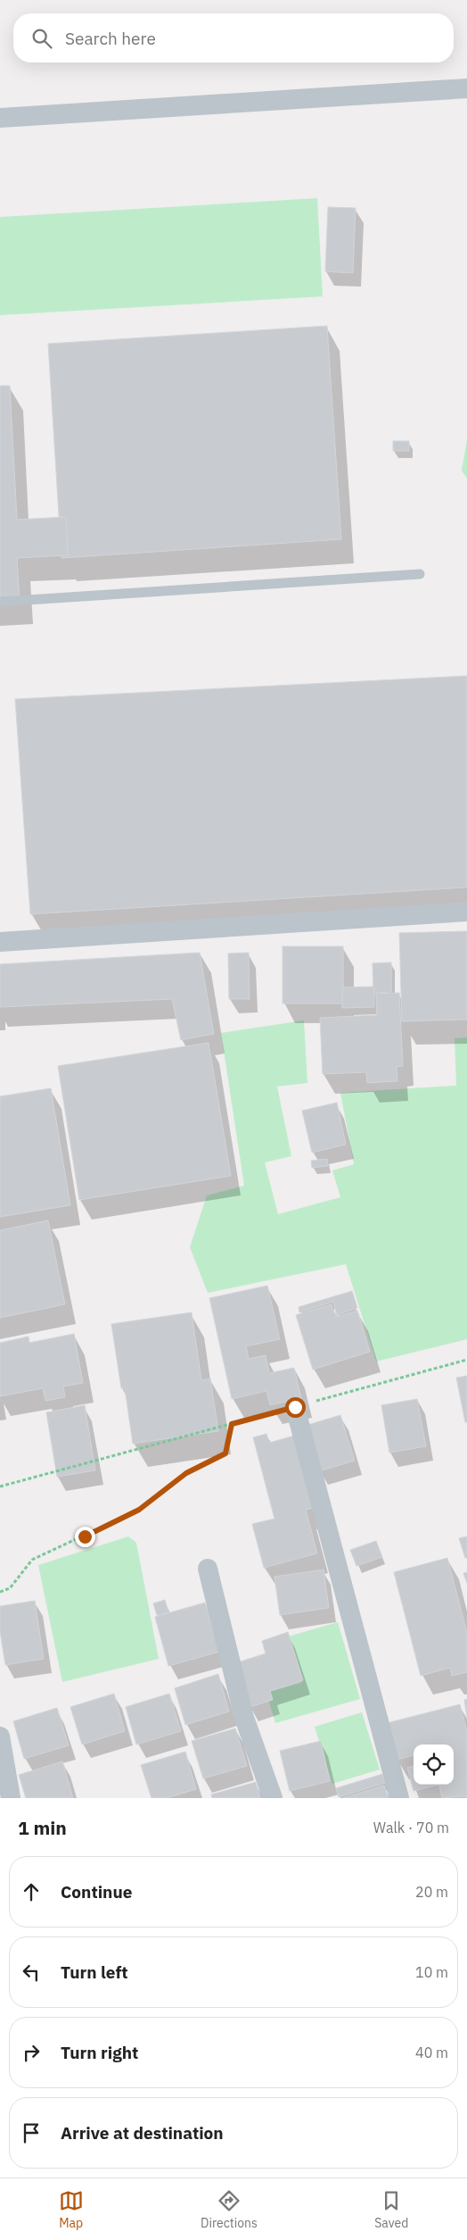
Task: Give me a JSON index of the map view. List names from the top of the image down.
{
  "page": {
    "search": "Search here",
    "heading": ["1 min", "Walk · 70 m"],
    "list": [
      ["Continue", "20 m"],
      ["Turn left", "10 m"],
      ["Turn right", "40 m"],
      "Arrive at destination"
    ],
    "nav": ["Map", "Directions", "Saved"]
  }
}
